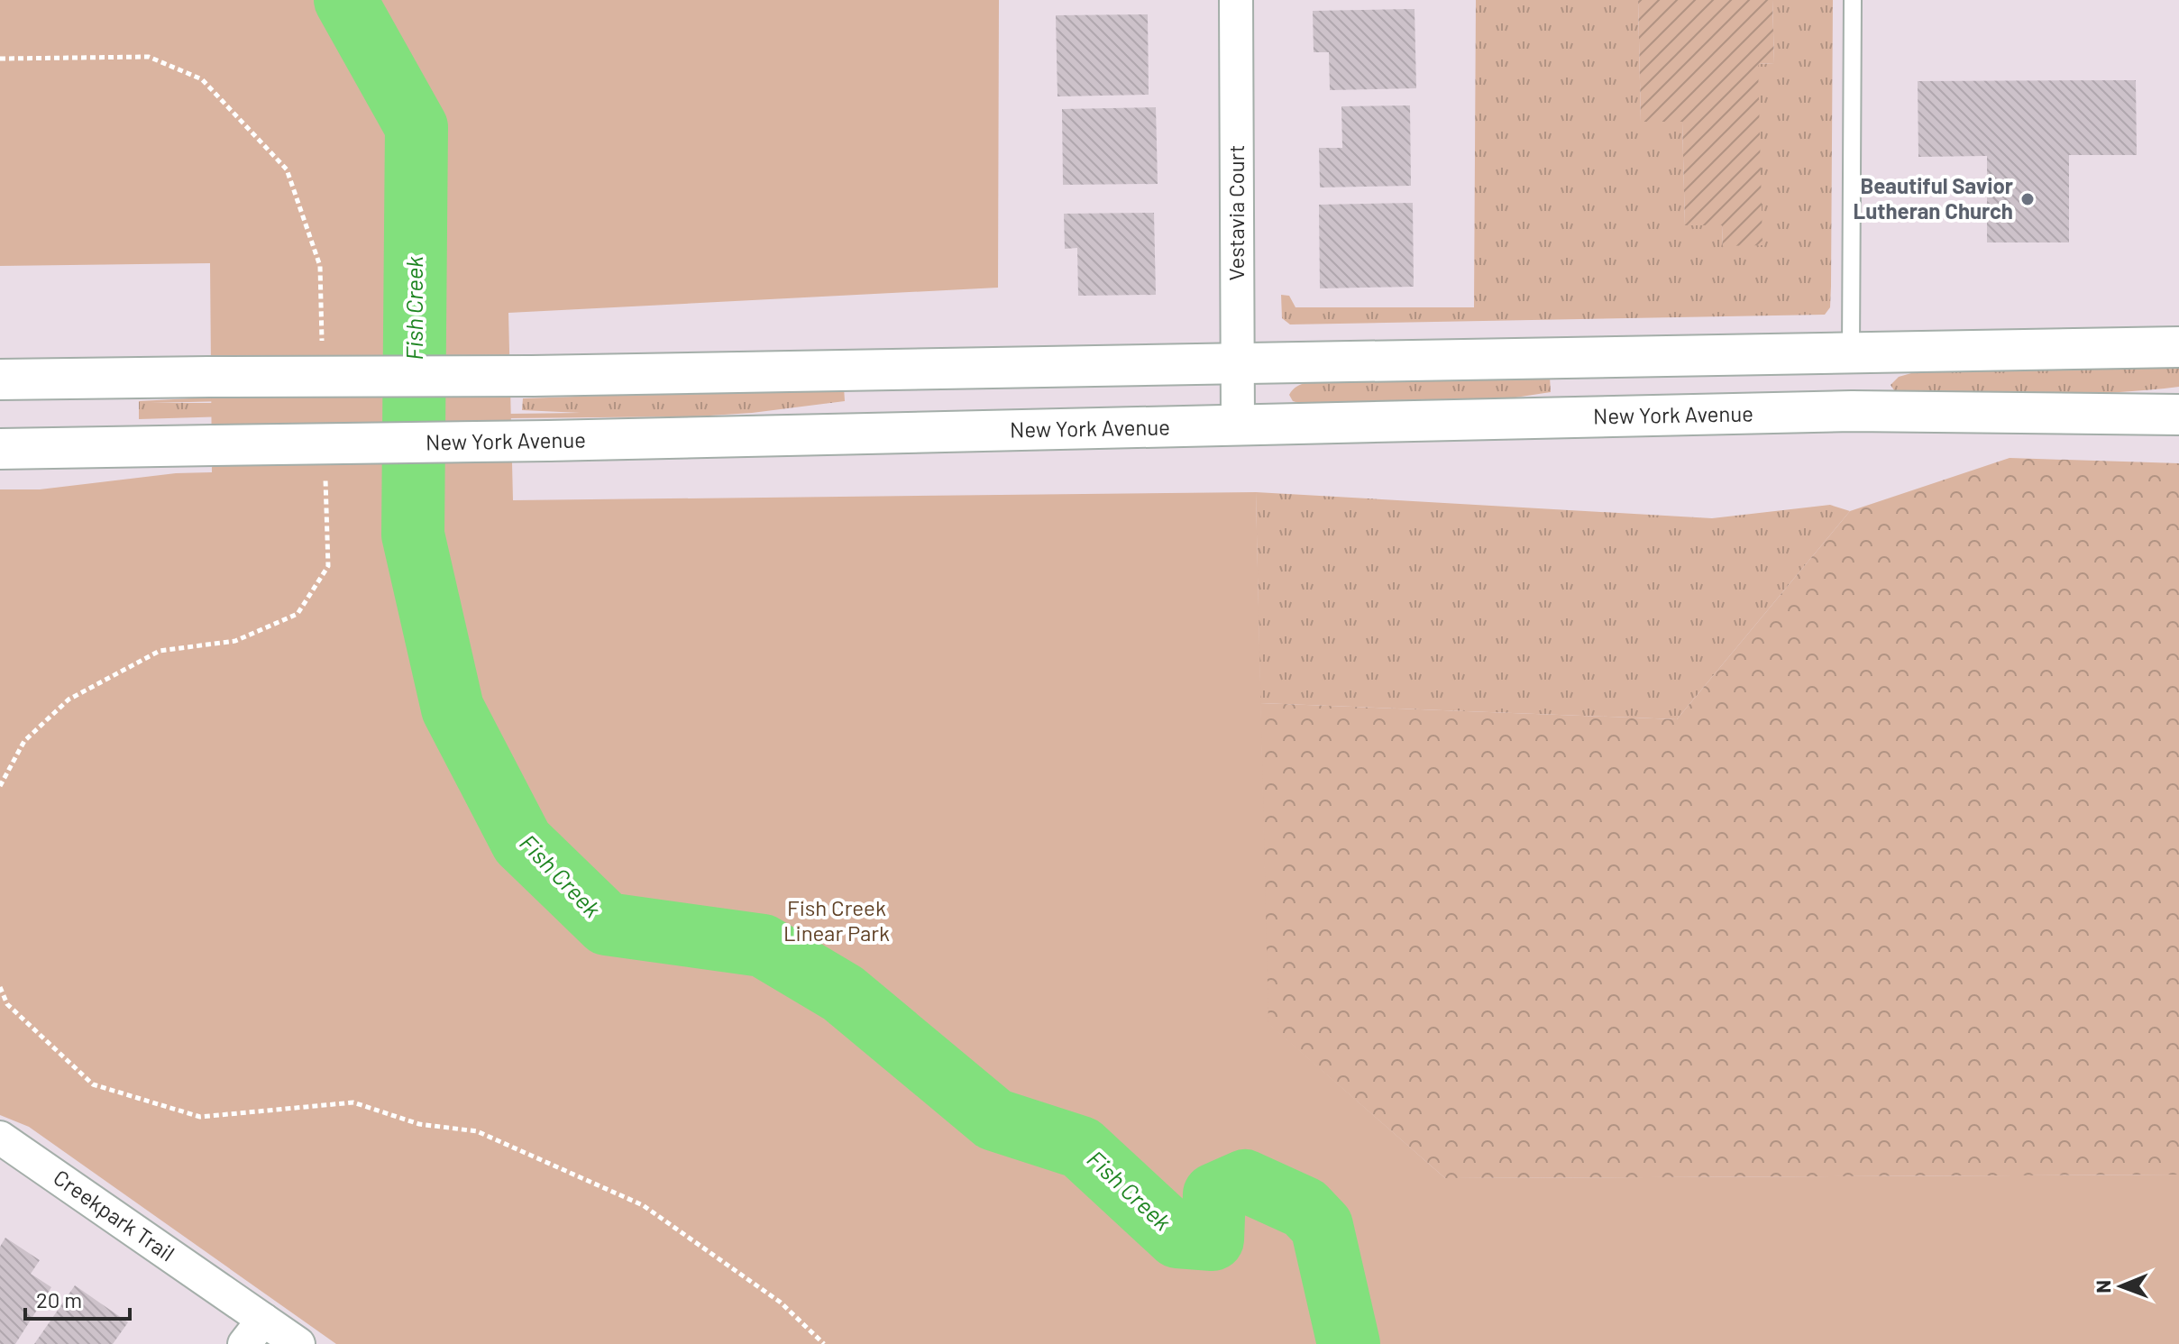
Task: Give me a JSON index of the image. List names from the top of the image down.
{
  "streets": {
    "main road": ["New York Avenue"],
    "street": ["Vestavia Court", "Creekpark Trail"]
  },
  "crossings": [
    ["Vestavia Court", "New York Avenue"]
  ],
  "water": ["Fish Creek"],
  "parks": ["Fish Creek Linear Park"],
  "places": ["Beautiful Savior Lutheran Church"],
  "scale_bar": "20 m",
  "north": "left"
}
